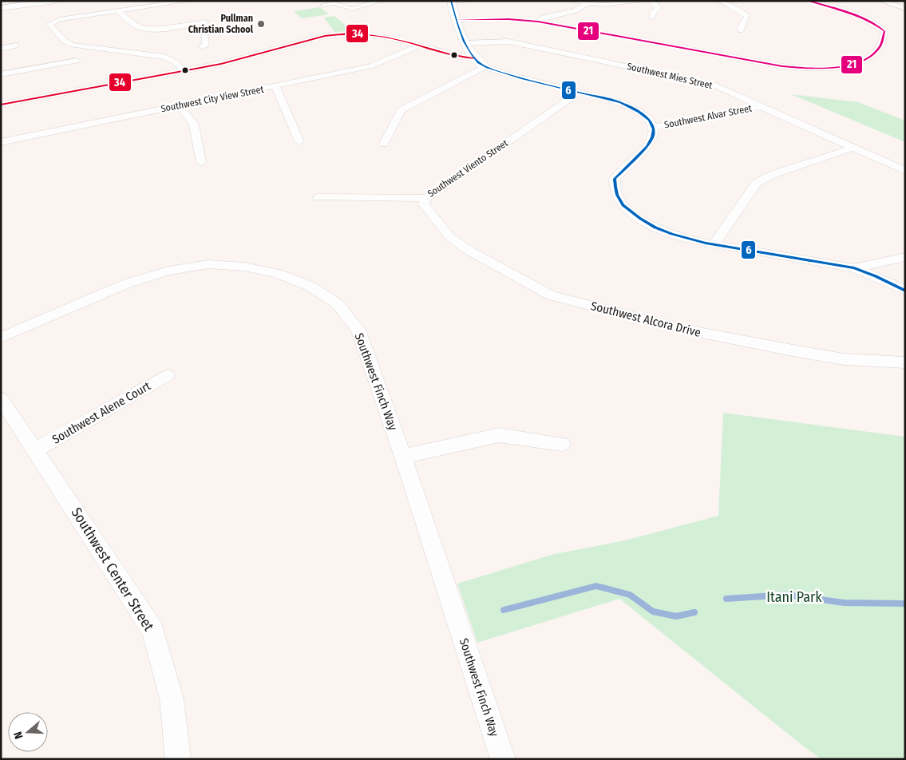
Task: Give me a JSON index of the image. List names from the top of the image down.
{
  "streets": {
    "street": [
      "Southwest Mies Street",
      "Southwest City View Street",
      "Southwest Alvar Street",
      "Southwest Viento Street",
      "Southwest Alcora Drive",
      "Southwest Finch Way",
      "Southwest Alene Court",
      "Southwest Center Street"
    ]
  },
  "crossings": [
    ["Southwest Mies Street", "Southwest Alvar Street"],
    ["Southwest Viento Street", "Southwest Alcora Drive"],
    ["Southwest Alene Court", "Southwest Center Street"]
  ],
  "parks": ["Itani Park"],
  "places": ["Pullman Christian School"],
  "lines": ["transit line 6", "transit line 21", "transit line 34"],
  "north": "left"
}
